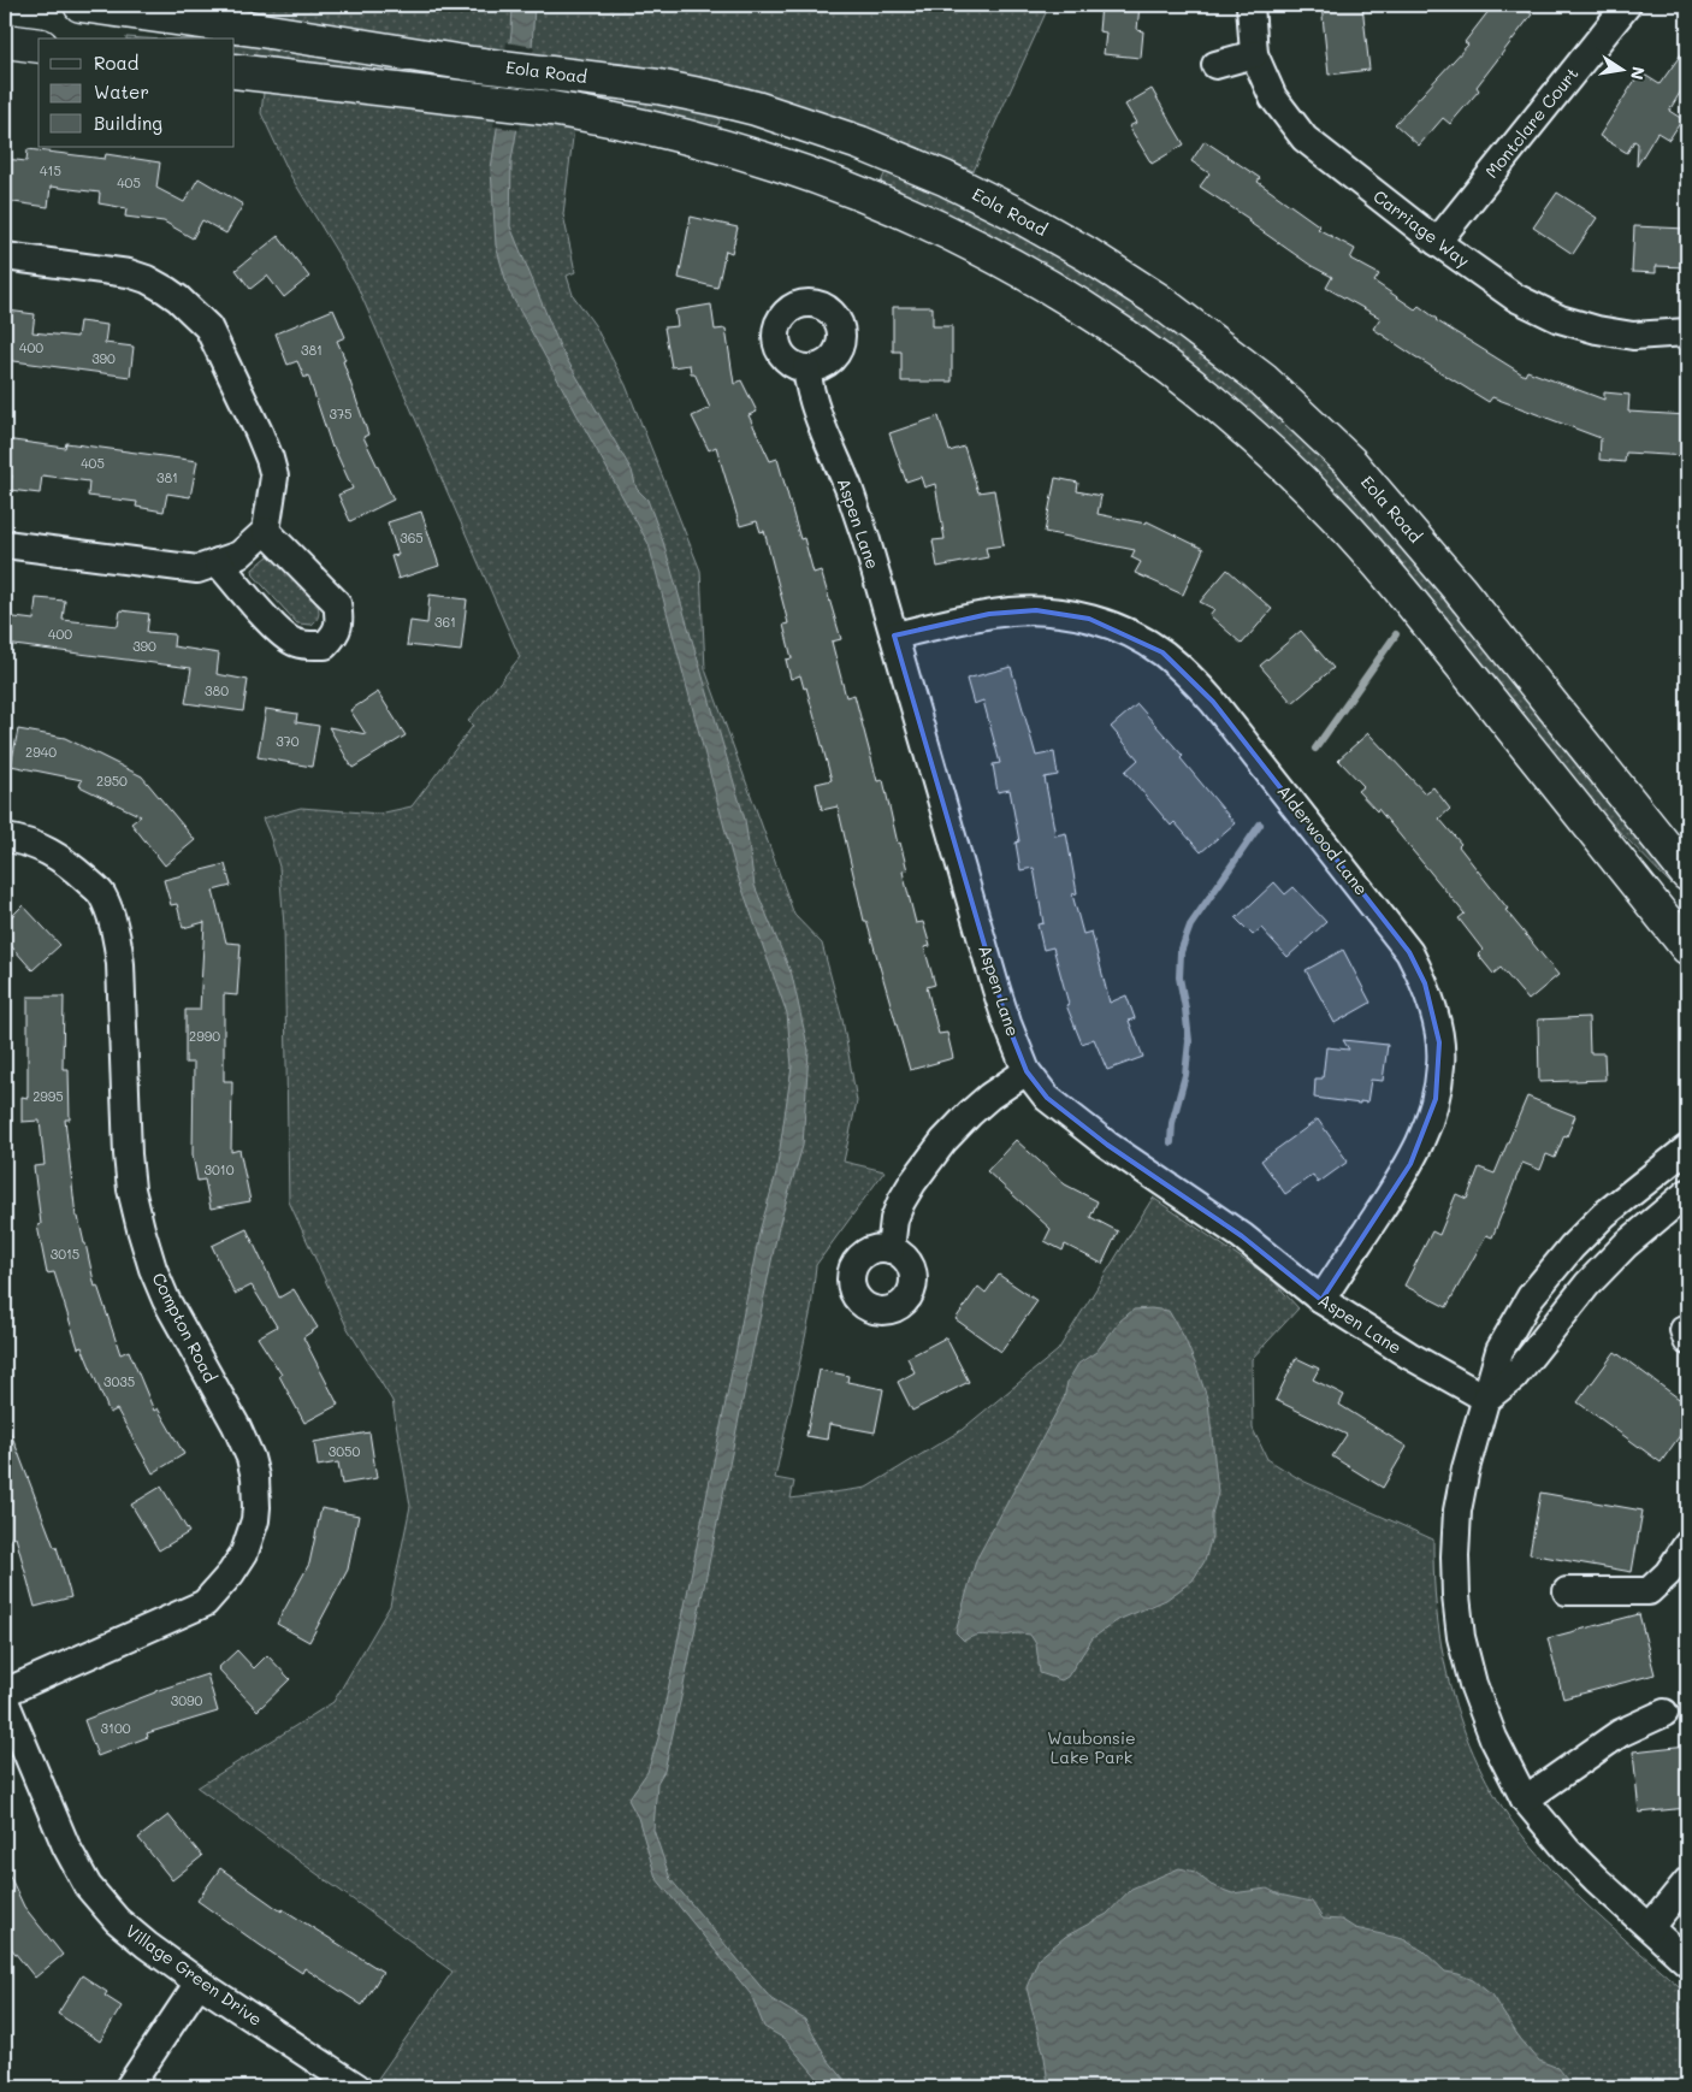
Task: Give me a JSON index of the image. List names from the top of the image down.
{
  "streets": {
    "main road": ["Eola Road"],
    "street": [
      "Montclare Court",
      "Carriage Way",
      "Aspen Lane",
      "Alderwood Lane",
      "Compton Road",
      "Village Green Drive"
    ]
  },
  "crossings": [
    ["Montclare Court", "Carriage Way"],
    ["Aspen Lane", "Alderwood Lane"]
  ],
  "parks": ["Waubonsie Lake Park"],
  "house_numbers": [
    "415",
    "405",
    "400",
    "381",
    "390",
    "375",
    "405",
    "381",
    "365",
    "361",
    "400",
    "390",
    "380",
    "370",
    "2940",
    "2950",
    "2990",
    "2995",
    "3010",
    "3015",
    "3035",
    "3050",
    "3090",
    "3100"
  ],
  "legend": ["Road", "Water", "Building"],
  "north": "right"
}
